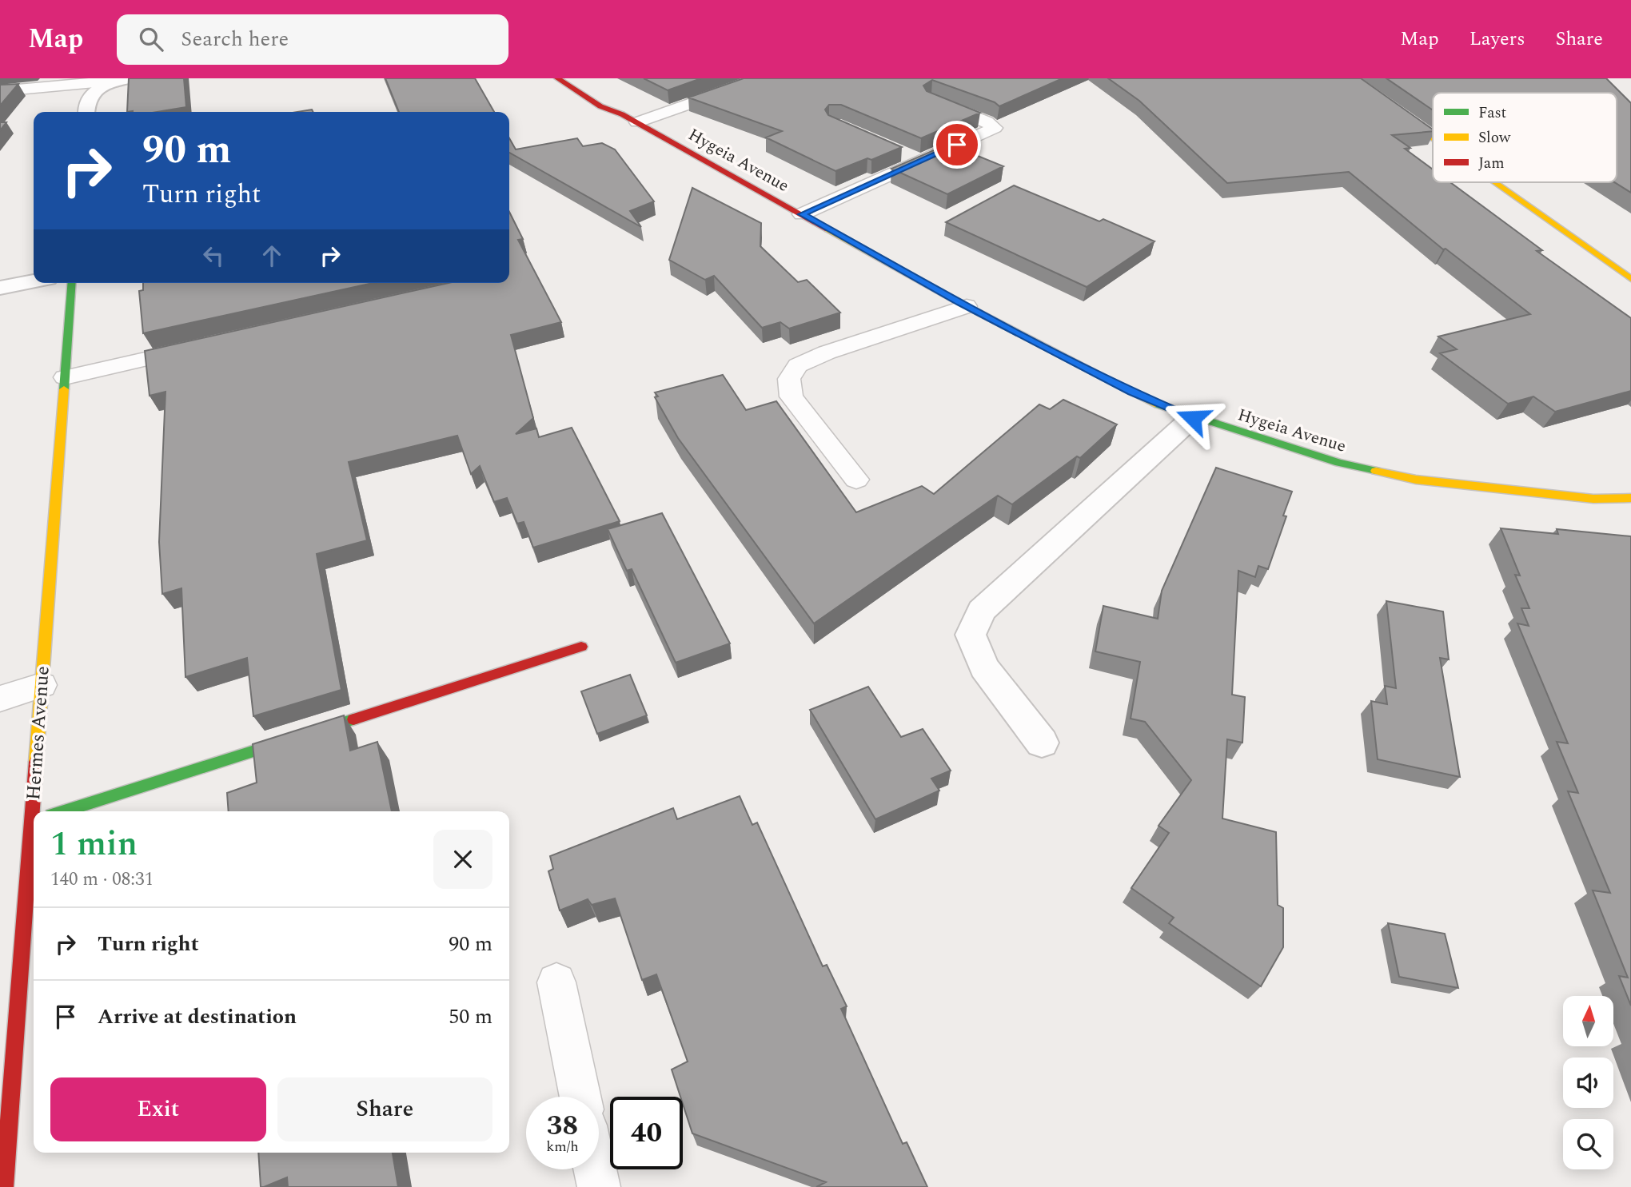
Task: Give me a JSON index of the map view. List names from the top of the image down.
{
  "streets": {
    "street": ["Hygeia Avenue", "Hermes Avenue"]
  },
  "legend": ["Fast", "Slow", "Jam"],
  "north": "top",
  "page": {
    "header": "Map",
    "search": "Search here",
    "nav": ["Map", "Layers", "Share"],
    "turn": ["90 m", "Turn right"],
    "heading": ["1 min", "140 m · 08:31"],
    "list": [
      {
        "name": "Turn right",
        "value": "90 m"
      },
      {
        "name": "Arrive at destination",
        "value": "50 m"
      }
    ],
    "buttons": ["Exit", "Share"],
    "speed": "38 km/h",
    "limit": "40"
  }
}
